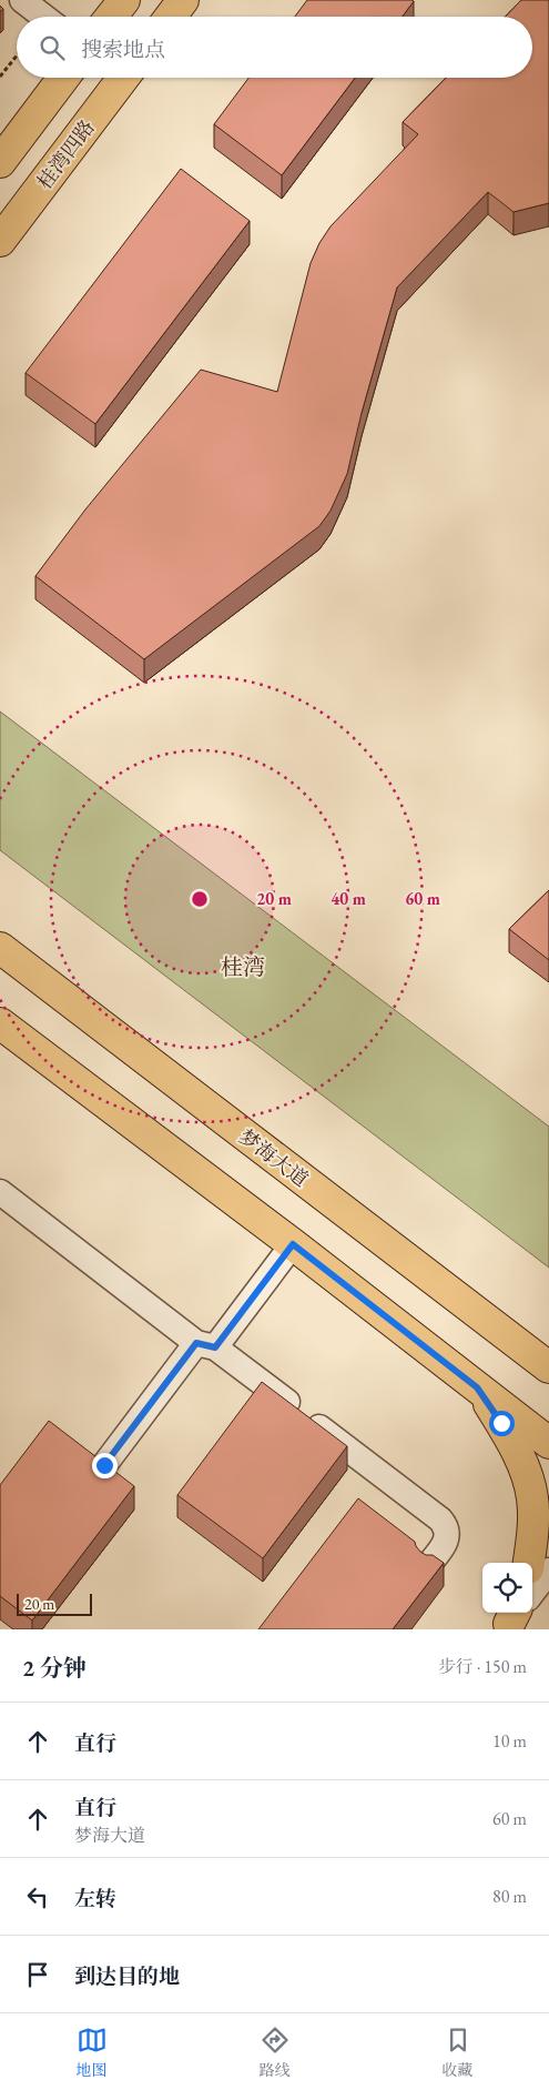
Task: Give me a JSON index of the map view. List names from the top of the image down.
{
  "streets": {
    "main road": ["桂湾四路", "梦海大道"]
  },
  "districts": ["桂湾"],
  "scale_bar": "20 m",
  "page": {
    "search": "搜索地点",
    "scale": "20 m",
    "heading": ["2 分钟", "步行 · 150 m"],
    "list": [
      ["直行", "10 m"],
      ["直行", "梦海大道", "60 m"],
      ["左转", "80 m"],
      "到达目的地"
    ],
    "nav": ["地图", "路线", "收藏"]
  },
  "rings": ["20 m", "40 m", "60 m"]
}
